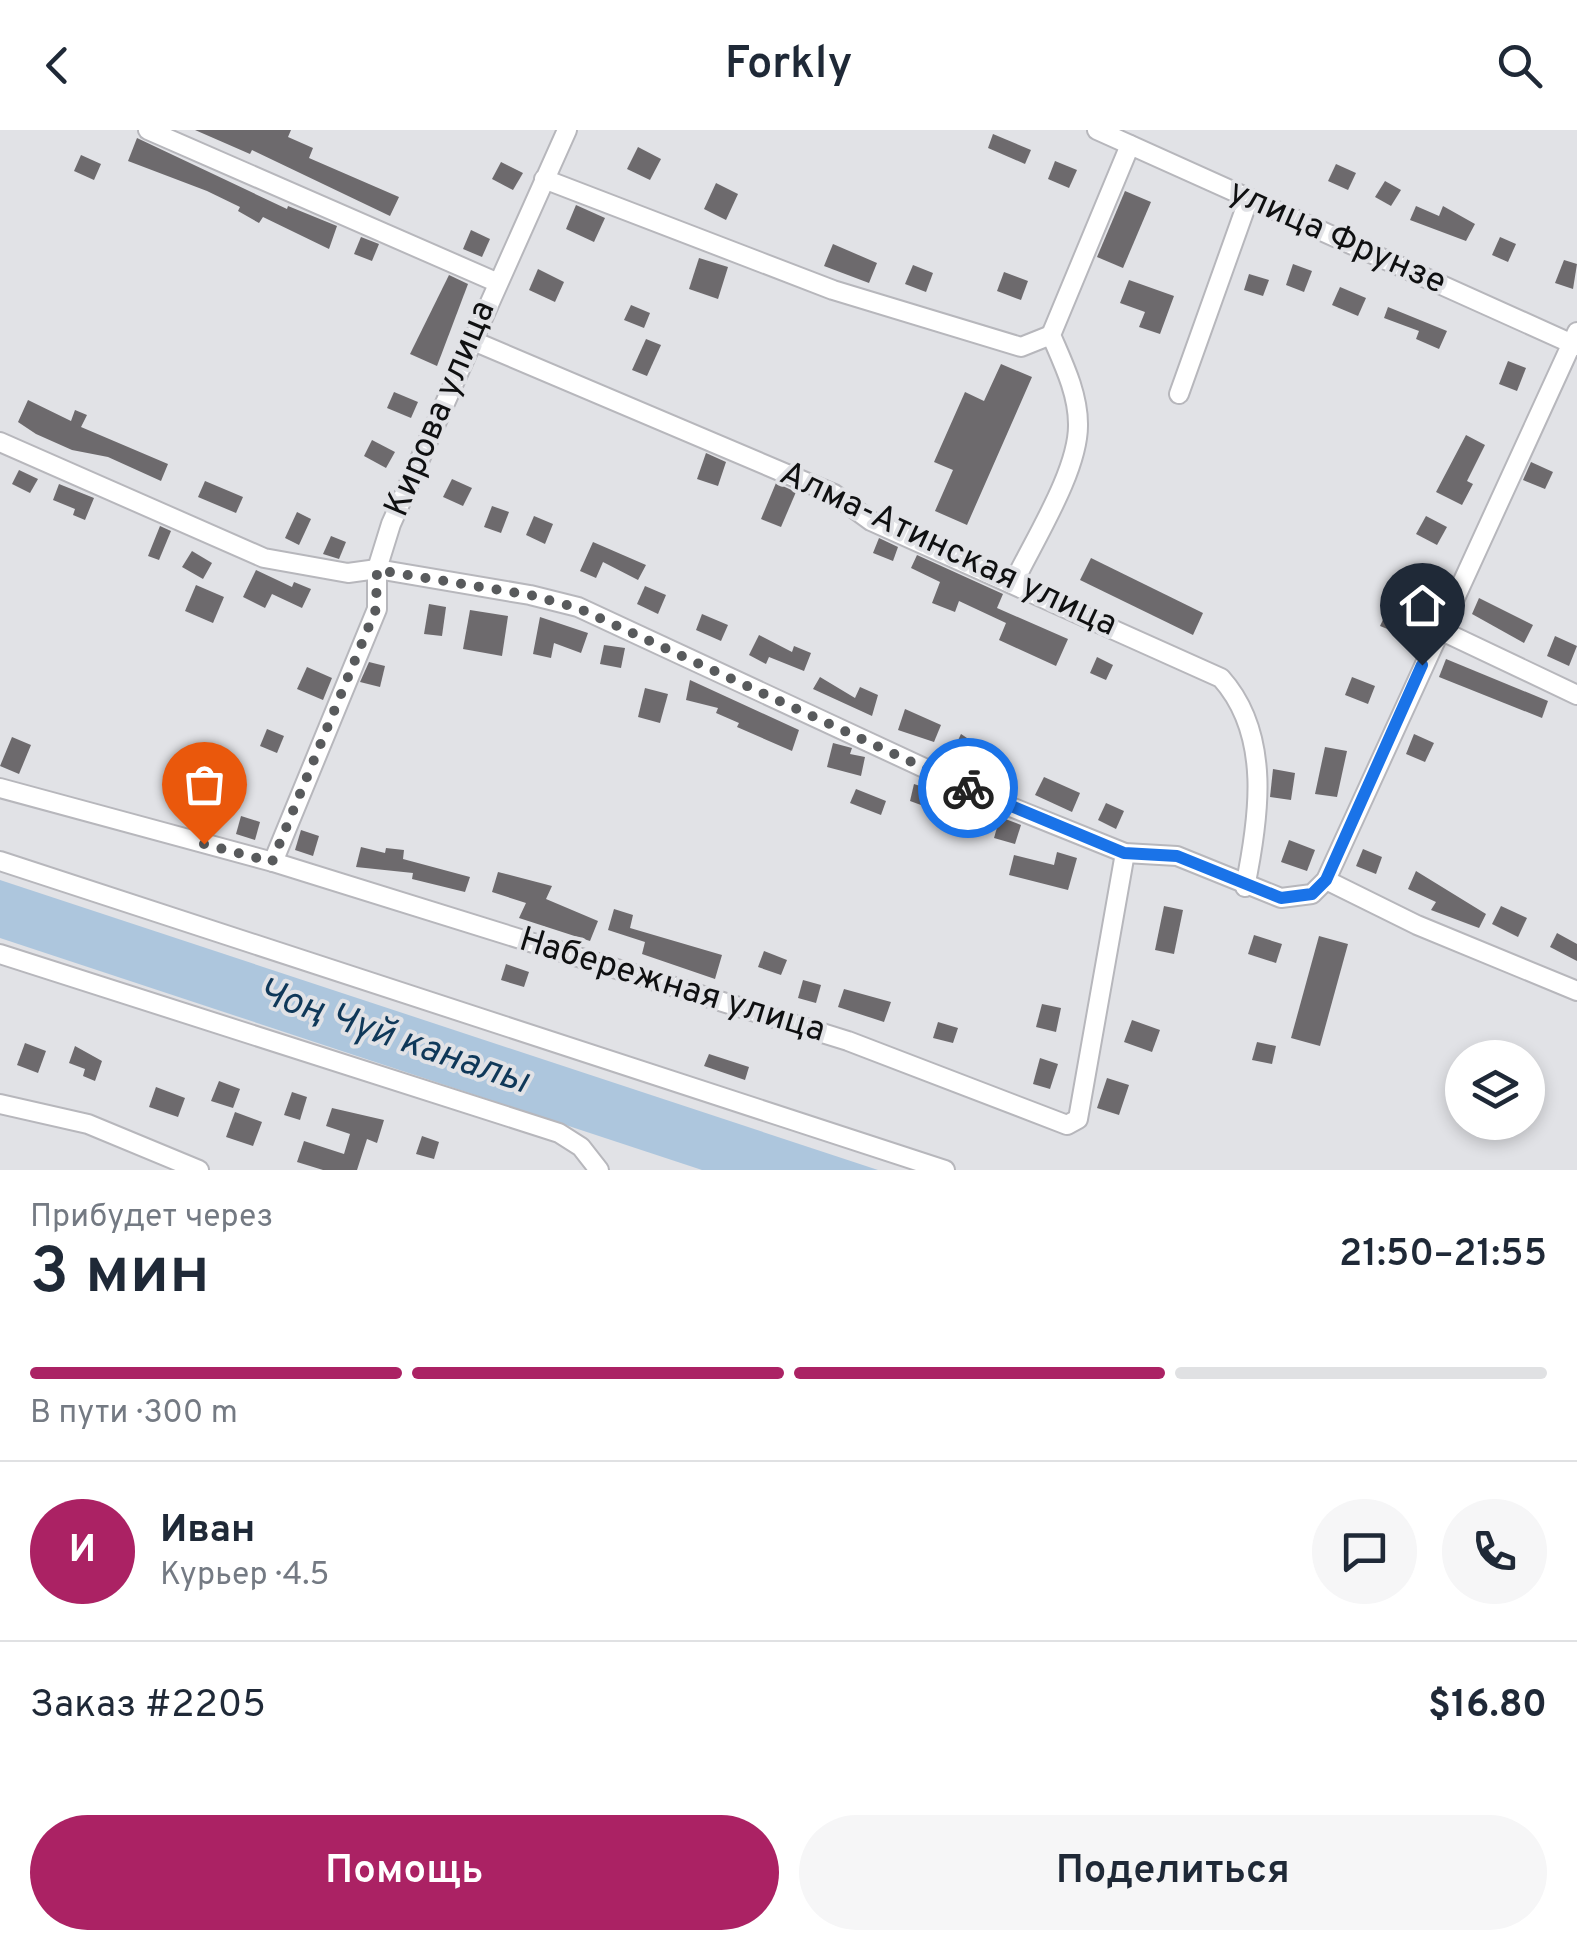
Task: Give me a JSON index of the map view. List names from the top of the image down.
{
  "streets": {
    "street": [
      "улица Фрунзе",
      "Кирова улица",
      "Алма-Атинская улица",
      "Набережная улица"
    ]
  },
  "crossings": [
    ["Кирова улица", "Алма-Атинская улица"],
    ["Кирова улица", "Набережная улица"]
  ],
  "water": ["Чоң Чүй каналы"],
  "page": {
    "header": "Forkly",
    "heading": ["3 мин", "Прибудет через", "21:50–21:55"],
    "panel": [
      "Иван",
      "Курьер · 4.5",
      "Заказ #2205",
      "$16.80"
    ],
    "bar": "В пути · 300 m",
    "round": "И",
    "buttons": ["Помощь", "Поделиться"]
  }
}
